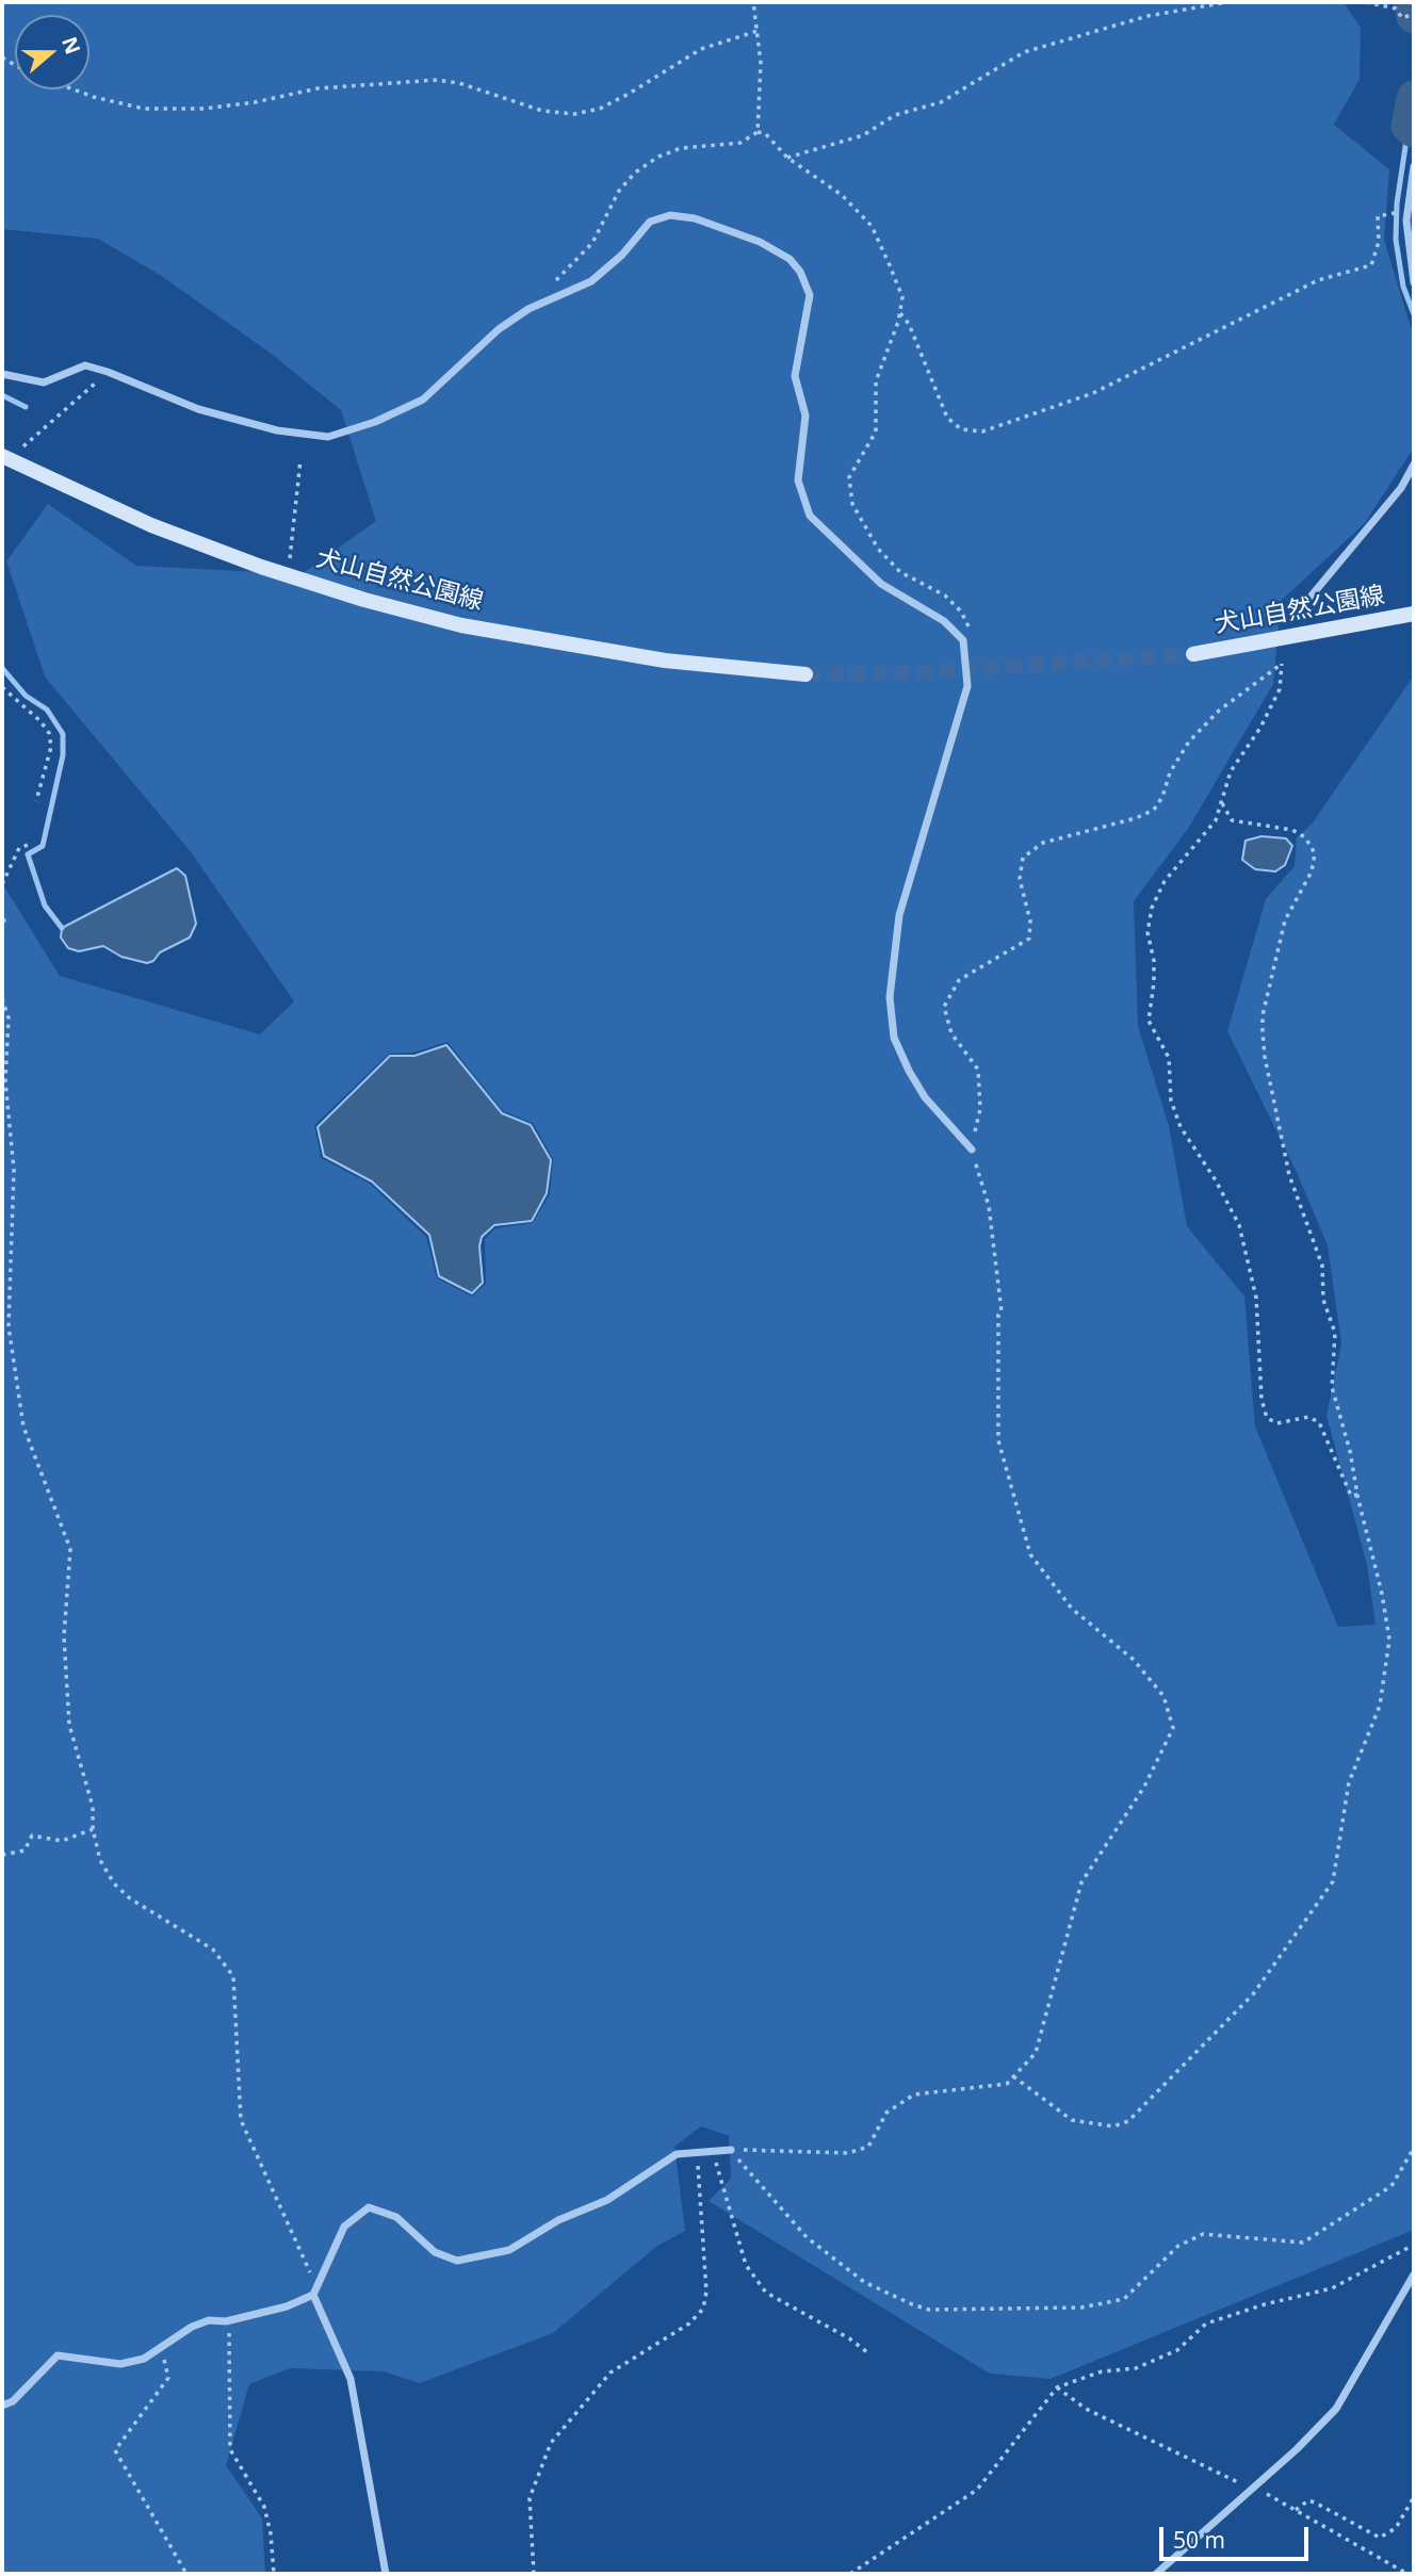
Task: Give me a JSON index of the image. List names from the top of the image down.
{
  "streets": {
    "main road": ["犬山自然公園線"]
  },
  "scale_bar": "50 m",
  "north": "right"
}
